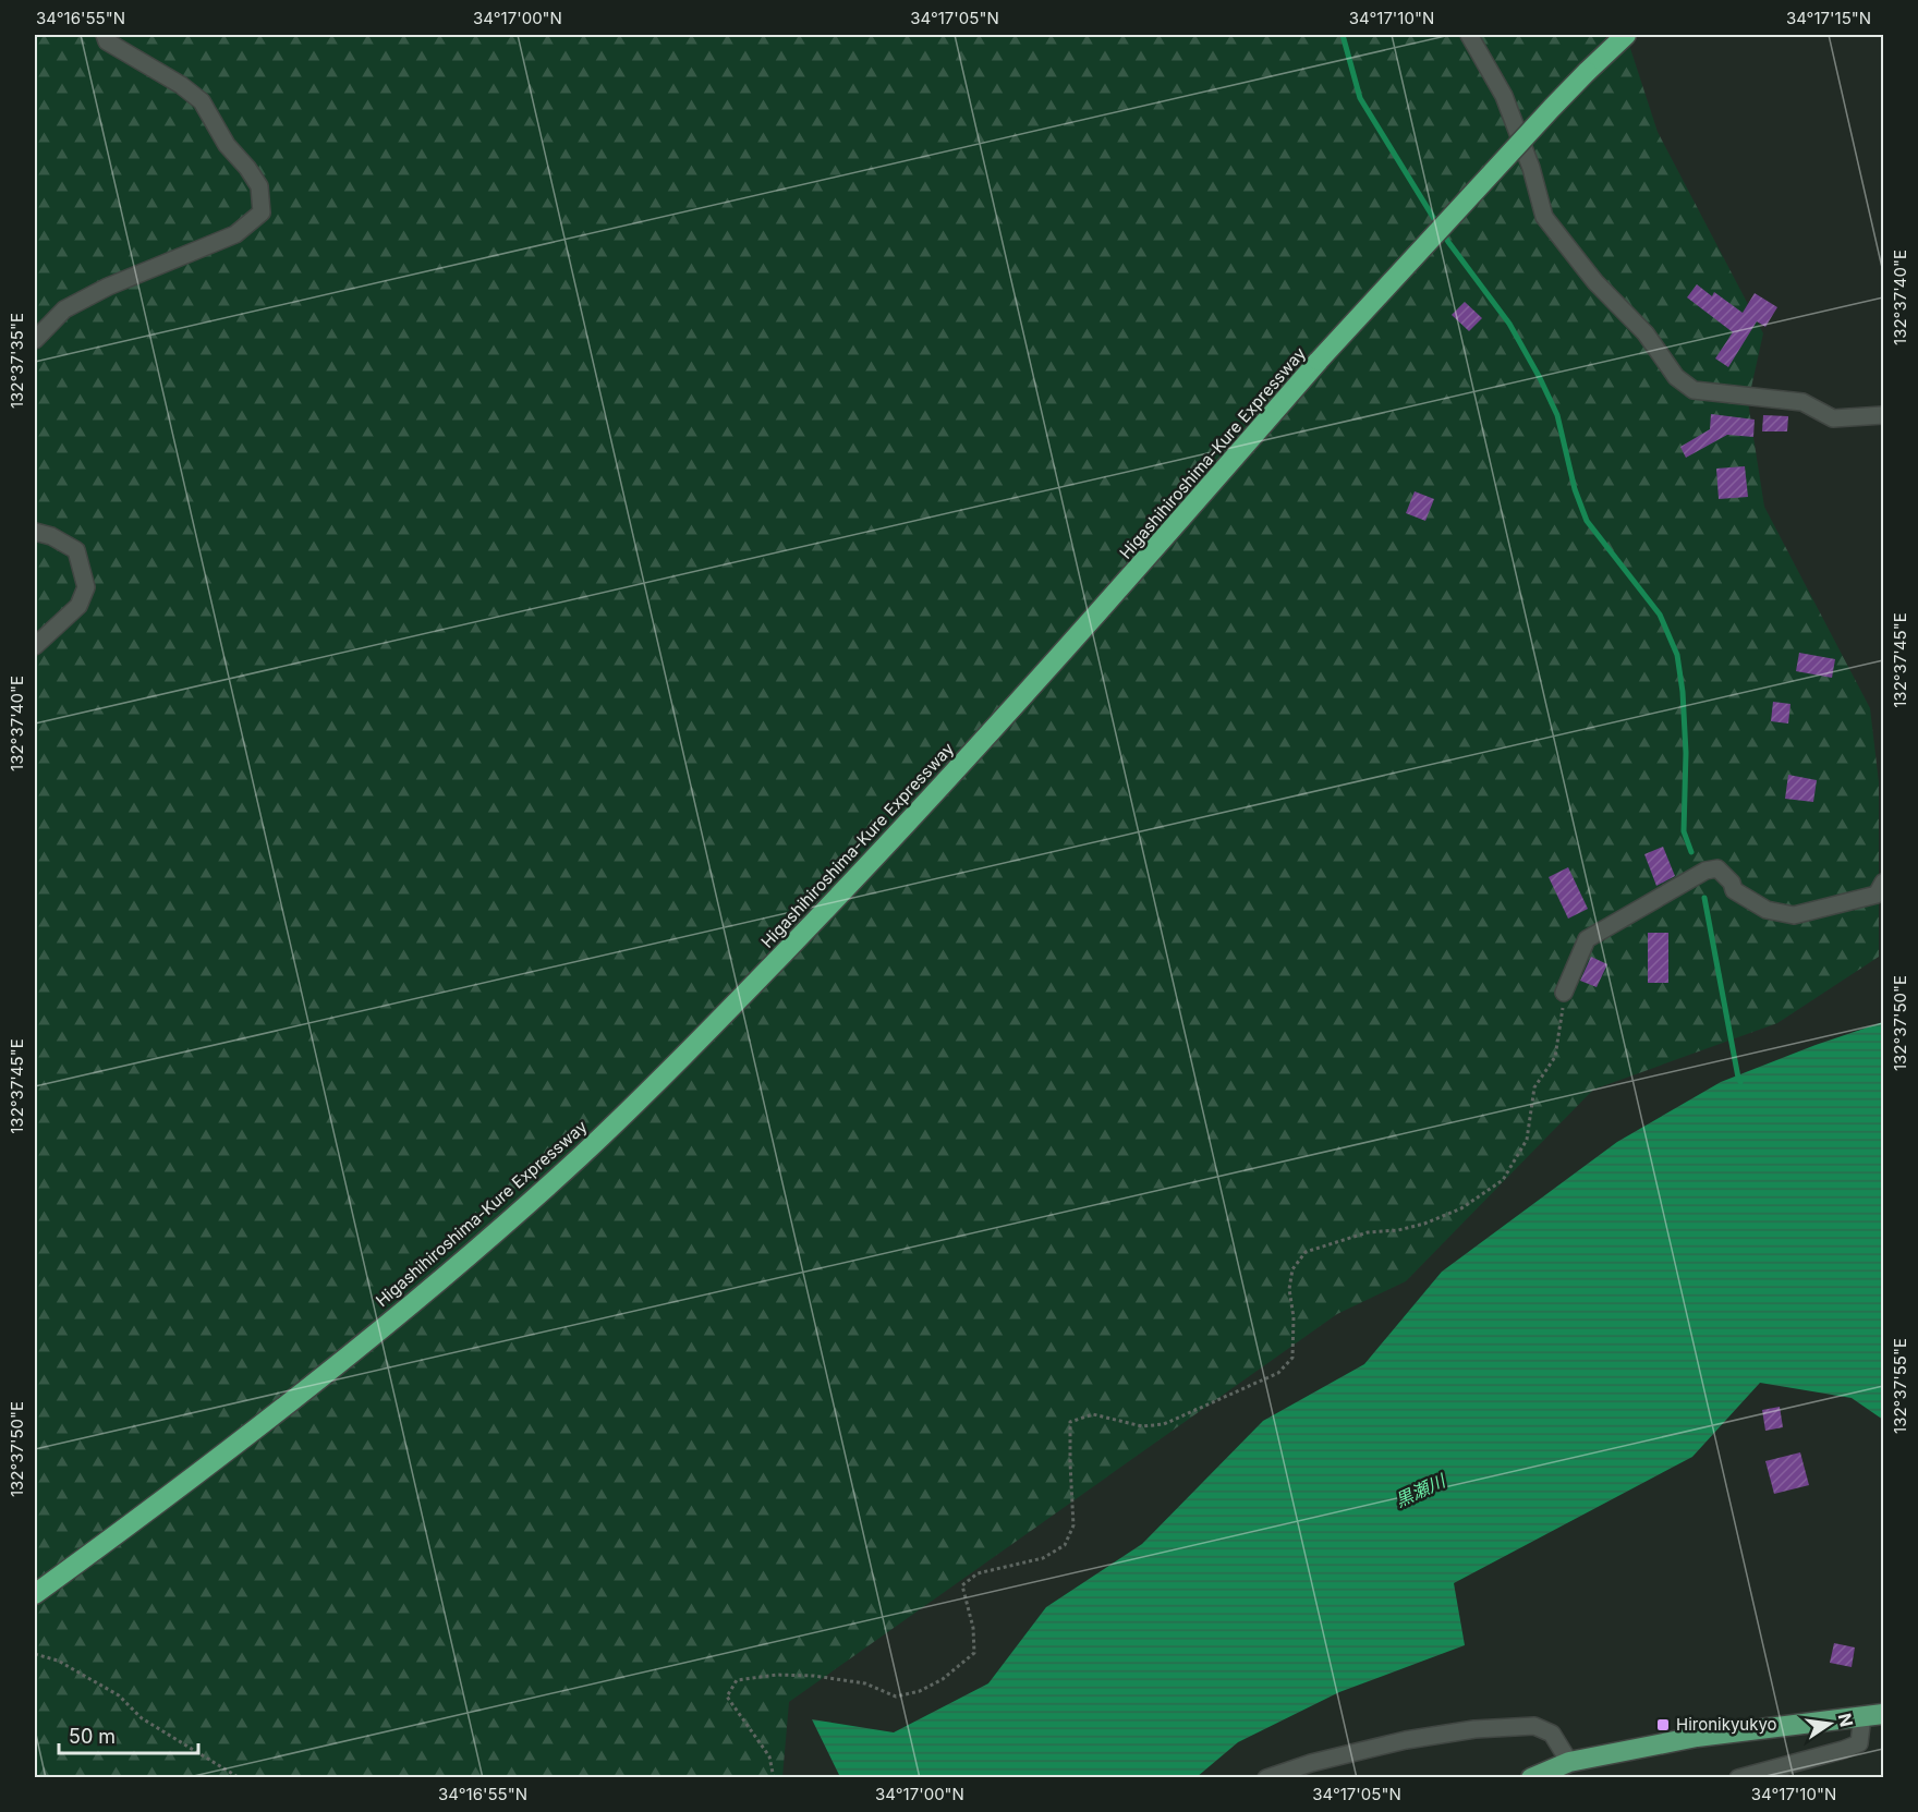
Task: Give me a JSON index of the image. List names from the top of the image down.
{
  "streets": {
    "highway": ["Higashihiroshima-Kure Expressway"]
  },
  "water": ["黒瀬川"],
  "places": {
    "transit": ["Hironikyukyo"]
  },
  "scale_bar": "50 m",
  "north": "right",
  "coordinates": [
    "34°16'55\"N",
    "34°17'00\"N",
    "34°17'05\"N",
    "34°17'10\"N",
    "34°17'15\"N",
    "132°37'40\"E",
    "132°37'35\"E",
    "132°37'45\"E",
    "132°37'50\"E",
    "132°37'55\"E"
  ]
}
